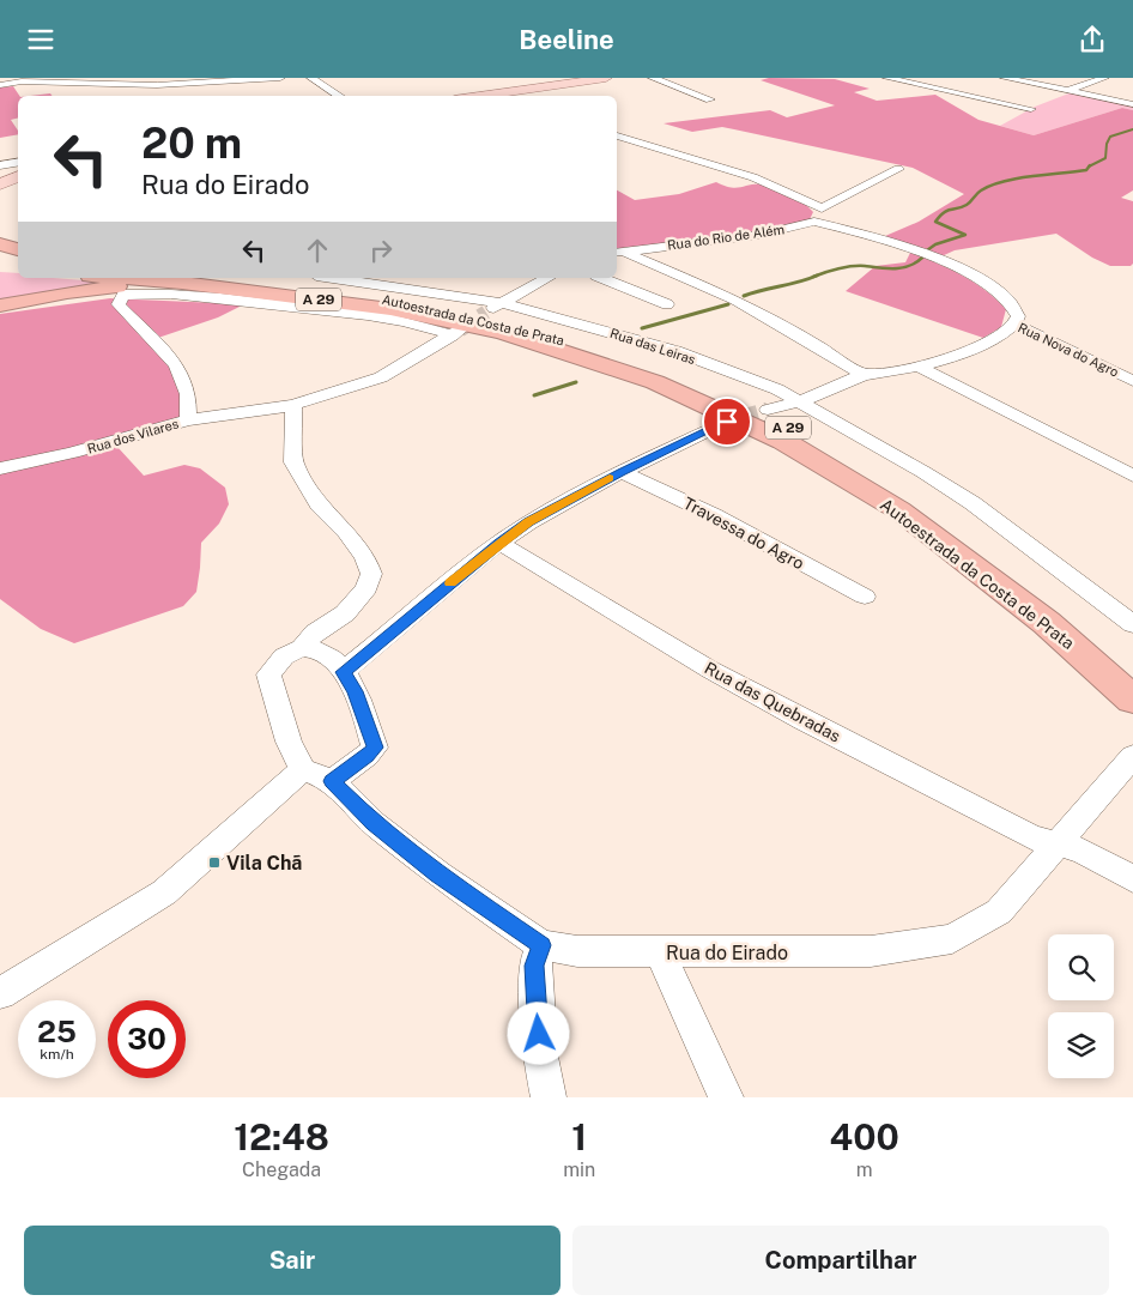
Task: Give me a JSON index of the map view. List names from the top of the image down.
{
  "streets": {
    "highway": ["A 29", "Autoestrada da Costa de Prata"],
    "street": [
      "Rua do Rio de Além",
      "Rua das Leiras",
      "Rua Nova do Agro",
      "Rua dos Vilares",
      "Travessa do Agro",
      "Rua das Quebradas",
      "Rua do Eirado"
    ]
  },
  "crossings": [
    ["Rua do Rio de Além", "Rua Nova do Agro"],
    ["Rua das Leiras", "Rua Nova do Agro"],
    ["Rua das Quebradas", "Rua do Eirado"]
  ],
  "places": {
    "transit": ["Vila Chã"]
  },
  "page": {
    "header": "Beeline",
    "turn": ["20 m", "Rua do Eirado"],
    "speed": "25 km/h",
    "limit": "30",
    "eta": [
      "12:48",
      "Chegada",
      "1",
      "min",
      "400",
      "m"
    ],
    "buttons": ["Sair", "Compartilhar"]
  }
}
